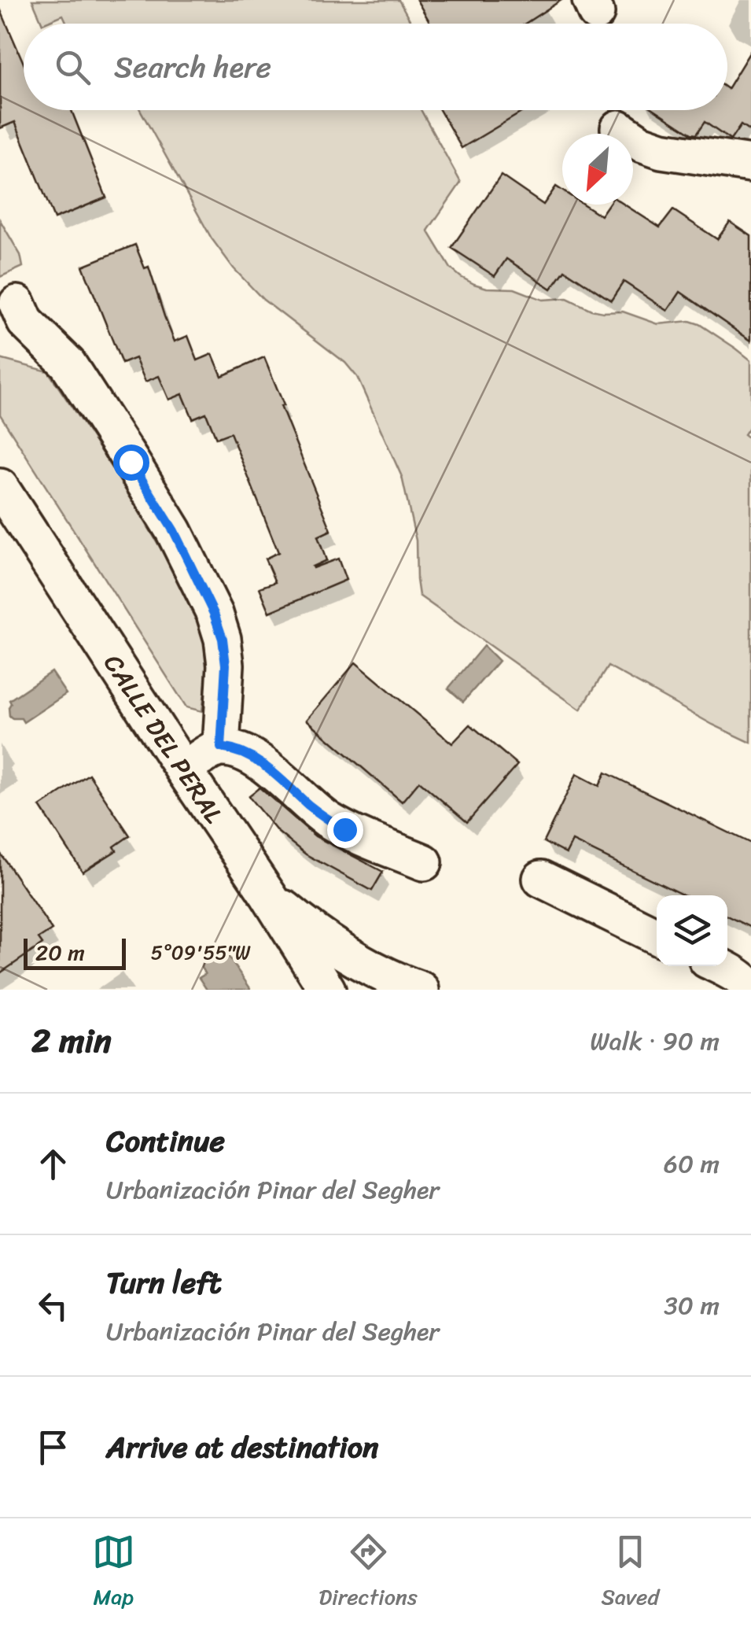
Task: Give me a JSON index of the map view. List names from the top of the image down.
{
  "streets": {
    "street": ["CALLE DEL PERAL"]
  },
  "scale_bar": "20 m",
  "north": "bottom left",
  "page": {
    "search": "Search here",
    "scale": "20 m",
    "heading": ["2 min", "Walk · 90 m"],
    "list": [
      ["Continue", "Urbanización Pinar del Segher", "60 m"],
      ["Turn left", "Urbanización Pinar del Segher", "30 m"],
      "Arrive at destination"
    ],
    "nav": ["Map", "Directions", "Saved"]
  },
  "coordinates": ["5°09'55\"W"]
}
